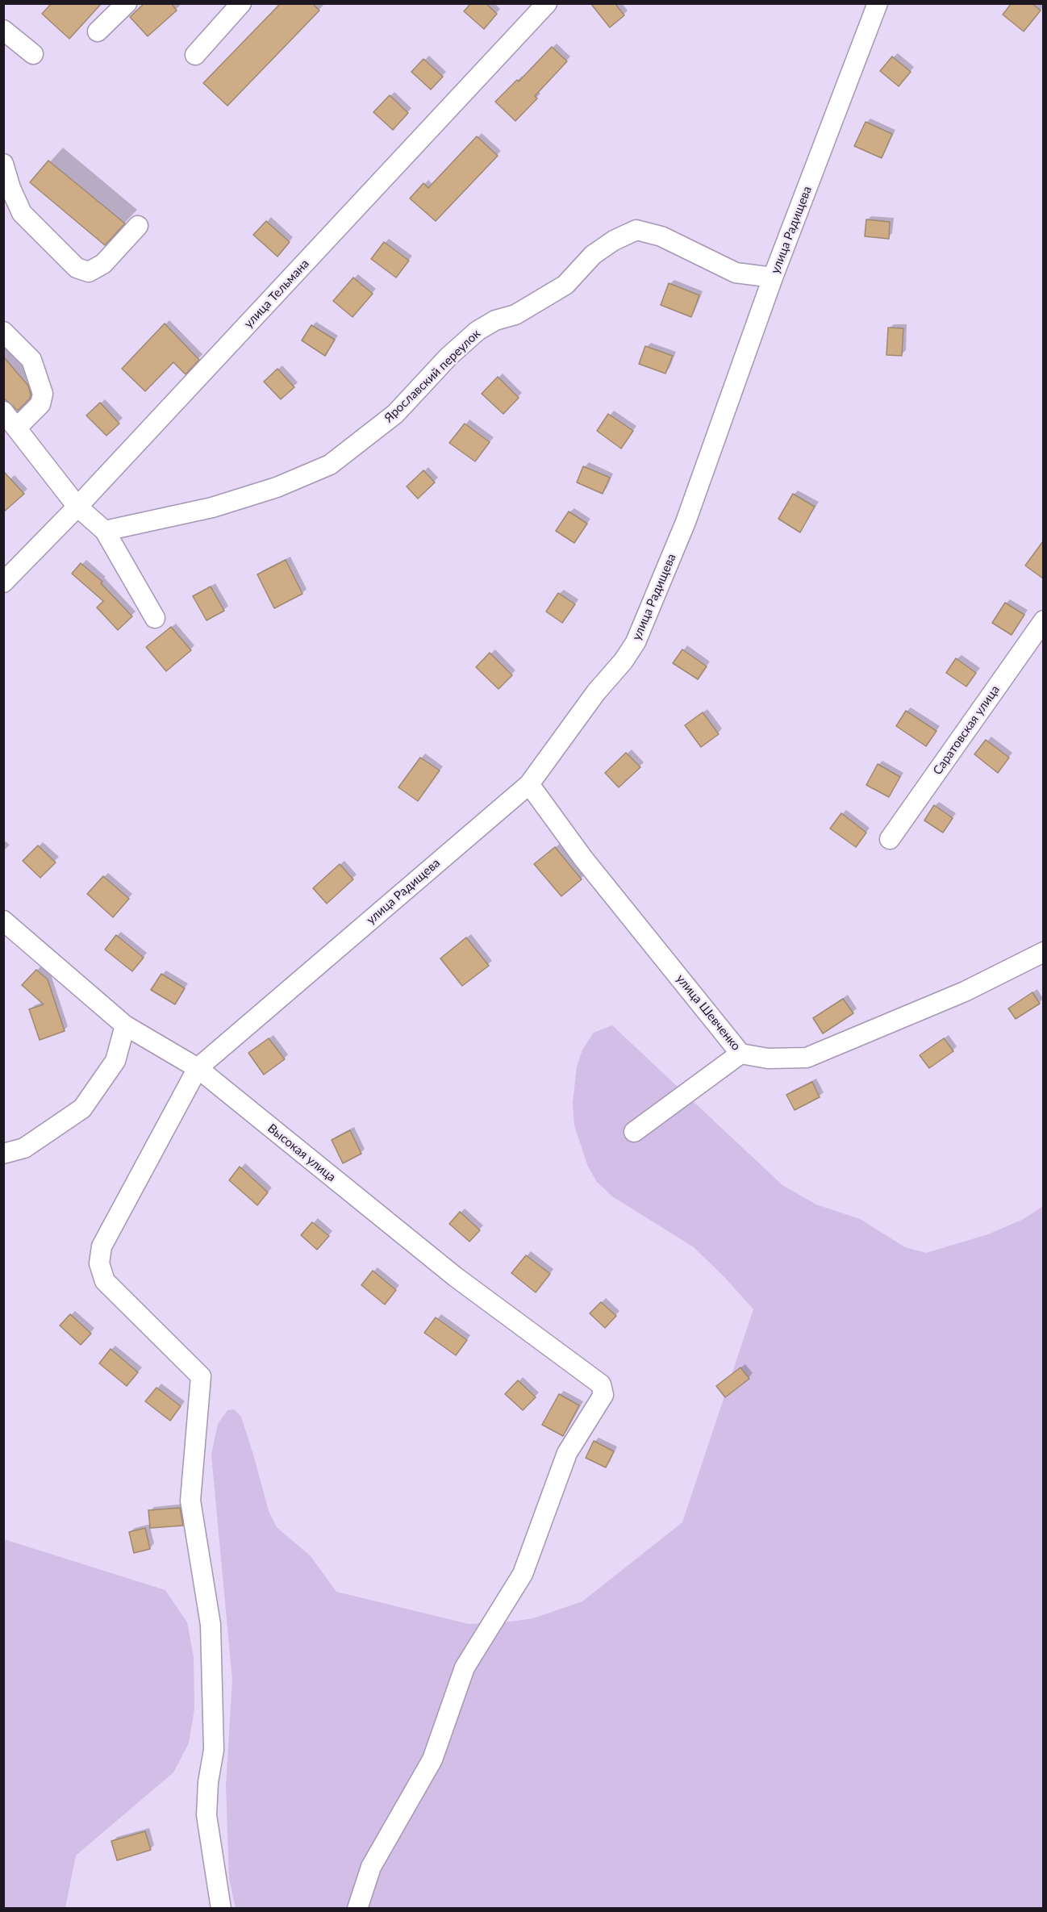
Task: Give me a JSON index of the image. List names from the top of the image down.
{
  "streets": {
    "street": [
      "улица Радищева",
      "улица Тельмана",
      "Ярославский переулок",
      "Саратовская улица",
      "улица Шевченко",
      "Высокая улица"
    ]
  },
  "crossings": [
    ["улица Радищева", "Ярославский переулок"],
    ["улица Радищева", "улица Шевченко"],
    ["улица Радищева", "Высокая улица"]
  ]
}
